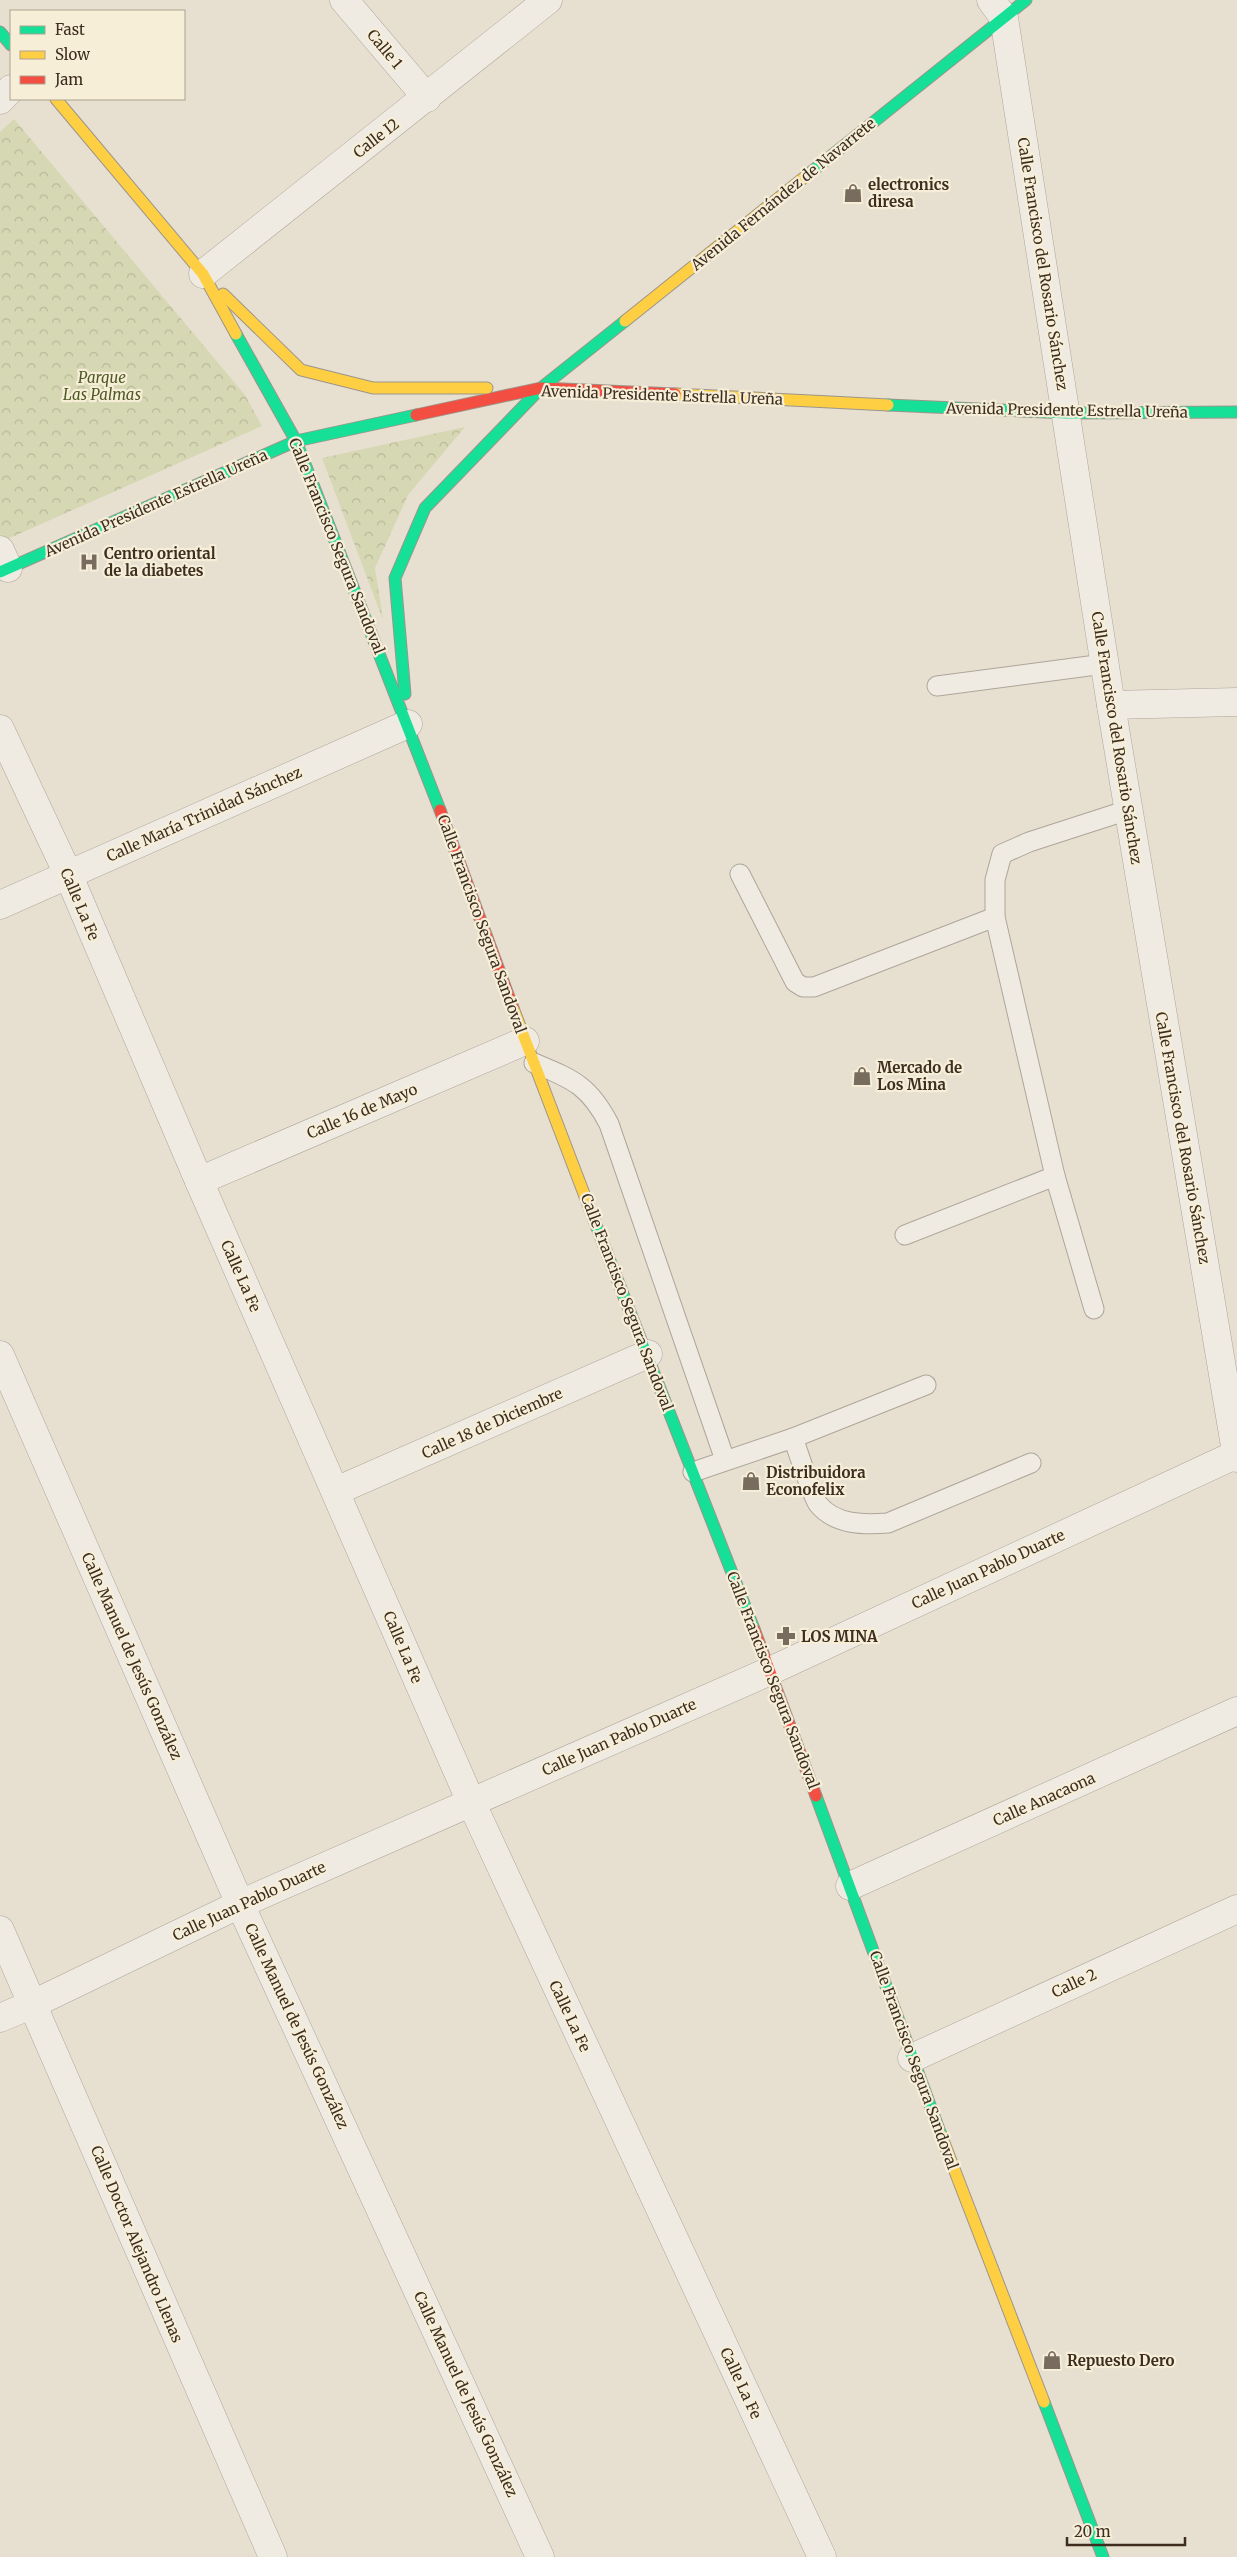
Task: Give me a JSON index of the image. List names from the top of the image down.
{
  "streets": {
    "main road": ["Avenida Fernández de Navarrete", "Avenida Presidente Estrella Ureña", "Calle Francisco Segura Sandoval"],
    "street": [
      "Calle 1",
      "Calle I2",
      "Calle Francisco del Rosario Sánchez",
      "Calle María Trinidad Sánchez",
      "Calle La Fe",
      "Calle 16 de Mayo",
      "Calle 18 de Diciembre",
      "Calle Juan Pablo Duarte",
      "Calle Manuel de Jesús González",
      "Calle Anacaona",
      "Calle 2",
      "Calle Doctor Alejandro Llenas"
    ]
  },
  "crossings": [
    ["Calle 1", "Calle I2"],
    ["Calle I2", "Calle Francisco Segura Sandoval"],
    ["Avenida Fernández de Navarrete", "Calle Francisco del Rosario Sánchez"],
    ["Avenida Fernández de Navarrete", "Avenida Presidente Estrella Ureña"],
    ["Avenida Fernández de Navarrete", "Calle Francisco Segura Sandoval"],
    ["Avenida Fernández de Navarrete", "Calle María Trinidad Sánchez"],
    ["Calle Francisco del Rosario Sánchez", "Avenida Presidente Estrella Ureña"],
    ["Calle Francisco del Rosario Sánchez", "Calle Juan Pablo Duarte"],
    ["Avenida Presidente Estrella Ureña", "Calle Francisco Segura Sandoval"],
    ["Calle Francisco Segura Sandoval", "Calle María Trinidad Sánchez"],
    ["Calle Francisco Segura Sandoval", "Calle 16 de Mayo"],
    ["Calle Francisco Segura Sandoval", "Calle 18 de Diciembre"],
    ["Calle Francisco Segura Sandoval", "Calle Juan Pablo Duarte"],
    ["Calle Francisco Segura Sandoval", "Calle Anacaona"],
    ["Calle Francisco Segura Sandoval", "Calle 2"],
    ["Calle María Trinidad Sánchez", "Calle La Fe"],
    ["Calle La Fe", "Calle 16 de Mayo"],
    ["Calle La Fe", "Calle 18 de Diciembre"],
    ["Calle La Fe", "Calle Juan Pablo Duarte"],
    ["Calle Juan Pablo Duarte", "Calle Manuel de Jesús González"],
    ["Calle Juan Pablo Duarte", "Calle Doctor Alejandro Llenas"]
  ],
  "parks": ["Parque Las Palmas"],
  "places": {
    "shop": [
      "electronics diresa",
      "Mercado de Los Mina",
      "Distribuidora Econofelix",
      "Repuesto Dero"
    ],
    "hospital": ["Centro oriental de la diabetes"],
    "pharmacy": ["LOS MINA"]
  },
  "legend": ["Fast", "Slow", "Jam"],
  "scale_bar": "20 m"
}
